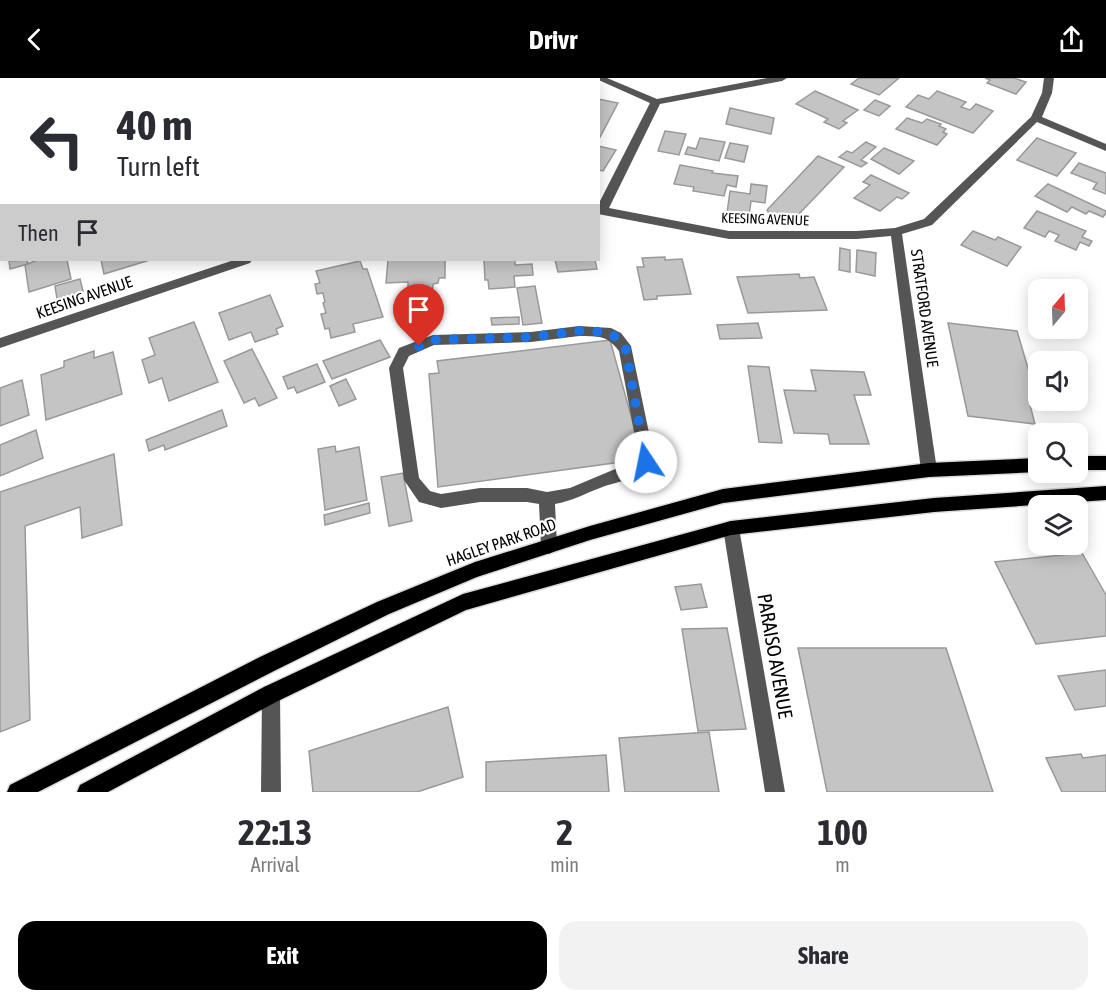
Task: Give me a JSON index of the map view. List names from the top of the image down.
{
  "streets": {
    "main road": ["HAGLEY PARK ROAD"],
    "street": ["KEESING AVENUE", "STRATFORD AVENUE", "PARAISO AVENUE"]
  },
  "crossings": [
    ["KEESING AVENUE", "STRATFORD AVENUE"],
    ["STRATFORD AVENUE", "HAGLEY PARK ROAD"]
  ],
  "north": "top",
  "page": {
    "header": "Drivr",
    "turn": ["40 m", "Turn left"],
    "then": "Then",
    "eta": [
      "22:13",
      "Arrival",
      "2",
      "min",
      "100",
      "m"
    ],
    "buttons": ["Exit", "Share"]
  }
}
